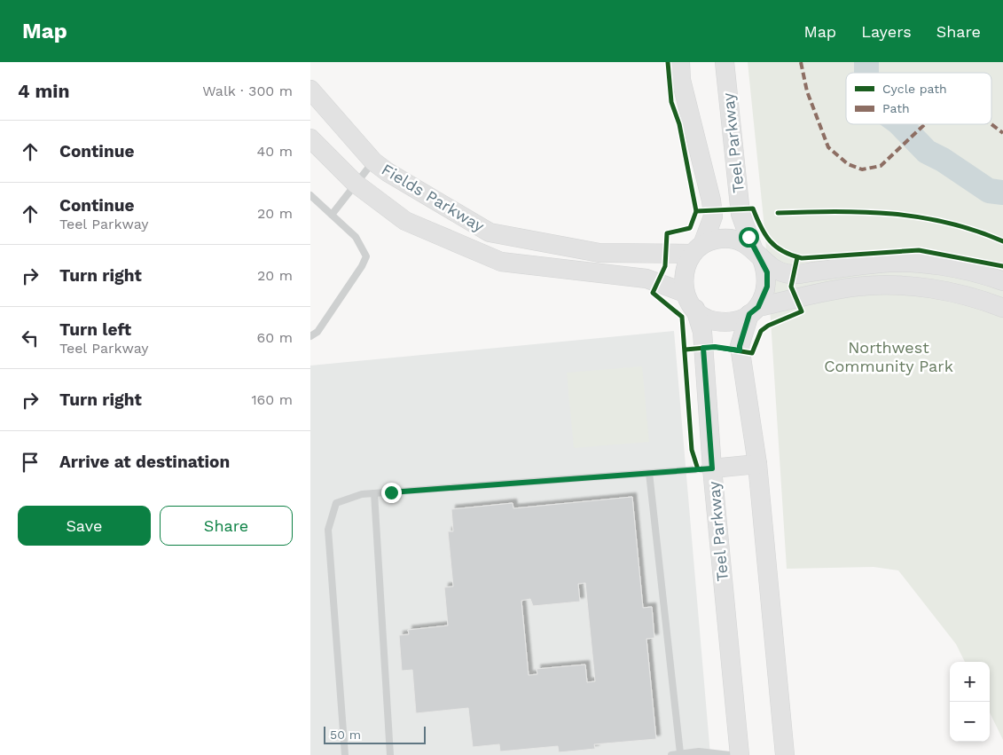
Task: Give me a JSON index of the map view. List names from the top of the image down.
{
  "streets": {
    "main road": ["Teel Parkway", "Fields Parkway"]
  },
  "crossings": [
    ["Teel Parkway", "Fields Parkway"]
  ],
  "parks": ["Northwest Community Park"],
  "legend": ["Cycle path", "Path"],
  "scale_bar": "50 m",
  "page": {
    "header": "Map",
    "nav": ["Map", "Layers", "Share"],
    "heading": ["4 min", "Walk · 300 m"],
    "list": [
      ["Continue", "40 m"],
      ["Continue", "Teel Parkway", "20 m"],
      ["Turn right", "20 m"],
      ["Turn left", "Teel Parkway", "60 m"],
      ["Turn right", "160 m"],
      "Arrive at destination"
    ],
    "buttons": ["Save", "Share"],
    "map_buttons": ["+", "−"],
    "scale": "50 m"
  }
}
